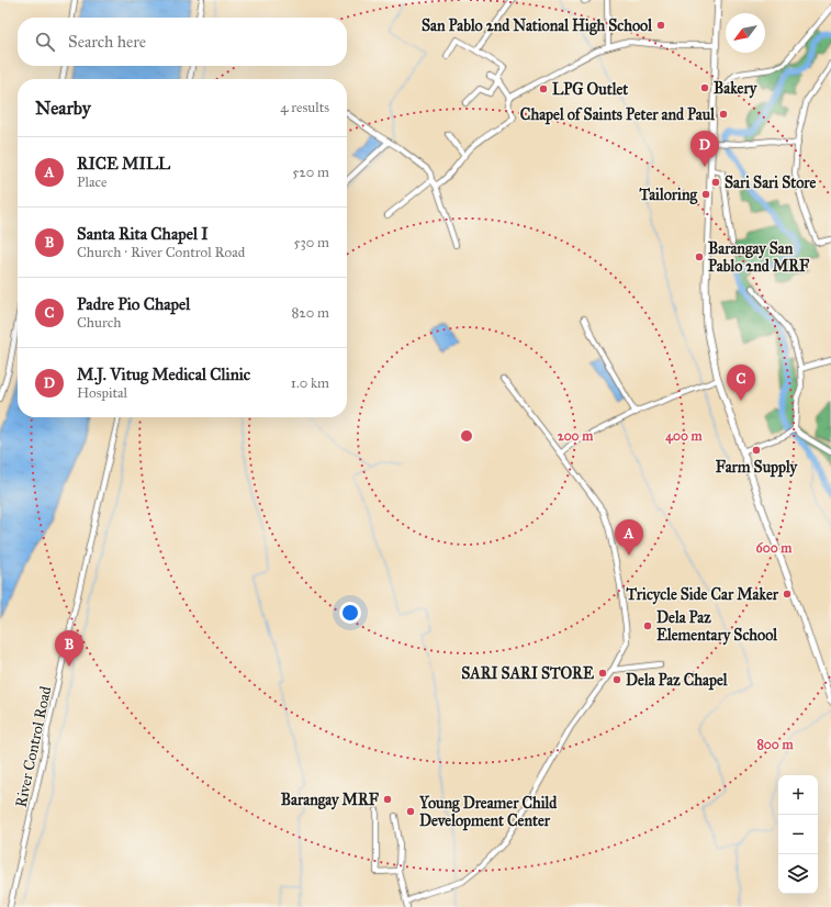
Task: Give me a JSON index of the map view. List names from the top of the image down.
{
  "streets": {
    "street": ["River Control Road"]
  },
  "places": [
    "San Pablo 2nd National High School",
    "Bakery",
    "LPG Outlet",
    "Chapel of Saints Peter and Paul",
    "Sari Sari Store",
    "Tailoring",
    "Barangay San Pablo 2nd MRF",
    "Farm Supply",
    "Tricycle Side Car Maker",
    "Dela Paz Elementary School",
    "SARI SARI STORE",
    "Dela Paz Chapel",
    "Barangay MRF",
    "Young Dreamer Child Development Center"
  ],
  "north": "bottom left",
  "page": {
    "search": "Search here",
    "heading": ["Nearby", "4 results"],
    "pins": [
      "D",
      "C",
      "A",
      "B"
    ],
    "list": [
      {
        "mark": "A",
        "name": "RICE MILL",
        "note": "Place",
        "value": "520 m"
      },
      {
        "mark": "B",
        "name": "Santa Rita Chapel I",
        "note": "Church · River Control Road",
        "value": "530 m"
      },
      {
        "mark": "C",
        "name": "Padre Pio Chapel",
        "note": "Church",
        "value": "820 m"
      },
      {
        "mark": "D",
        "name": "M.J. Vitug Medical Clinic",
        "note": "Hospital",
        "value": "1.0 km"
      }
    ],
    "map_buttons": ["+", "−"]
  },
  "rings": [
    "200 m",
    "400 m",
    "600 m",
    "800 m"
  ]
}
